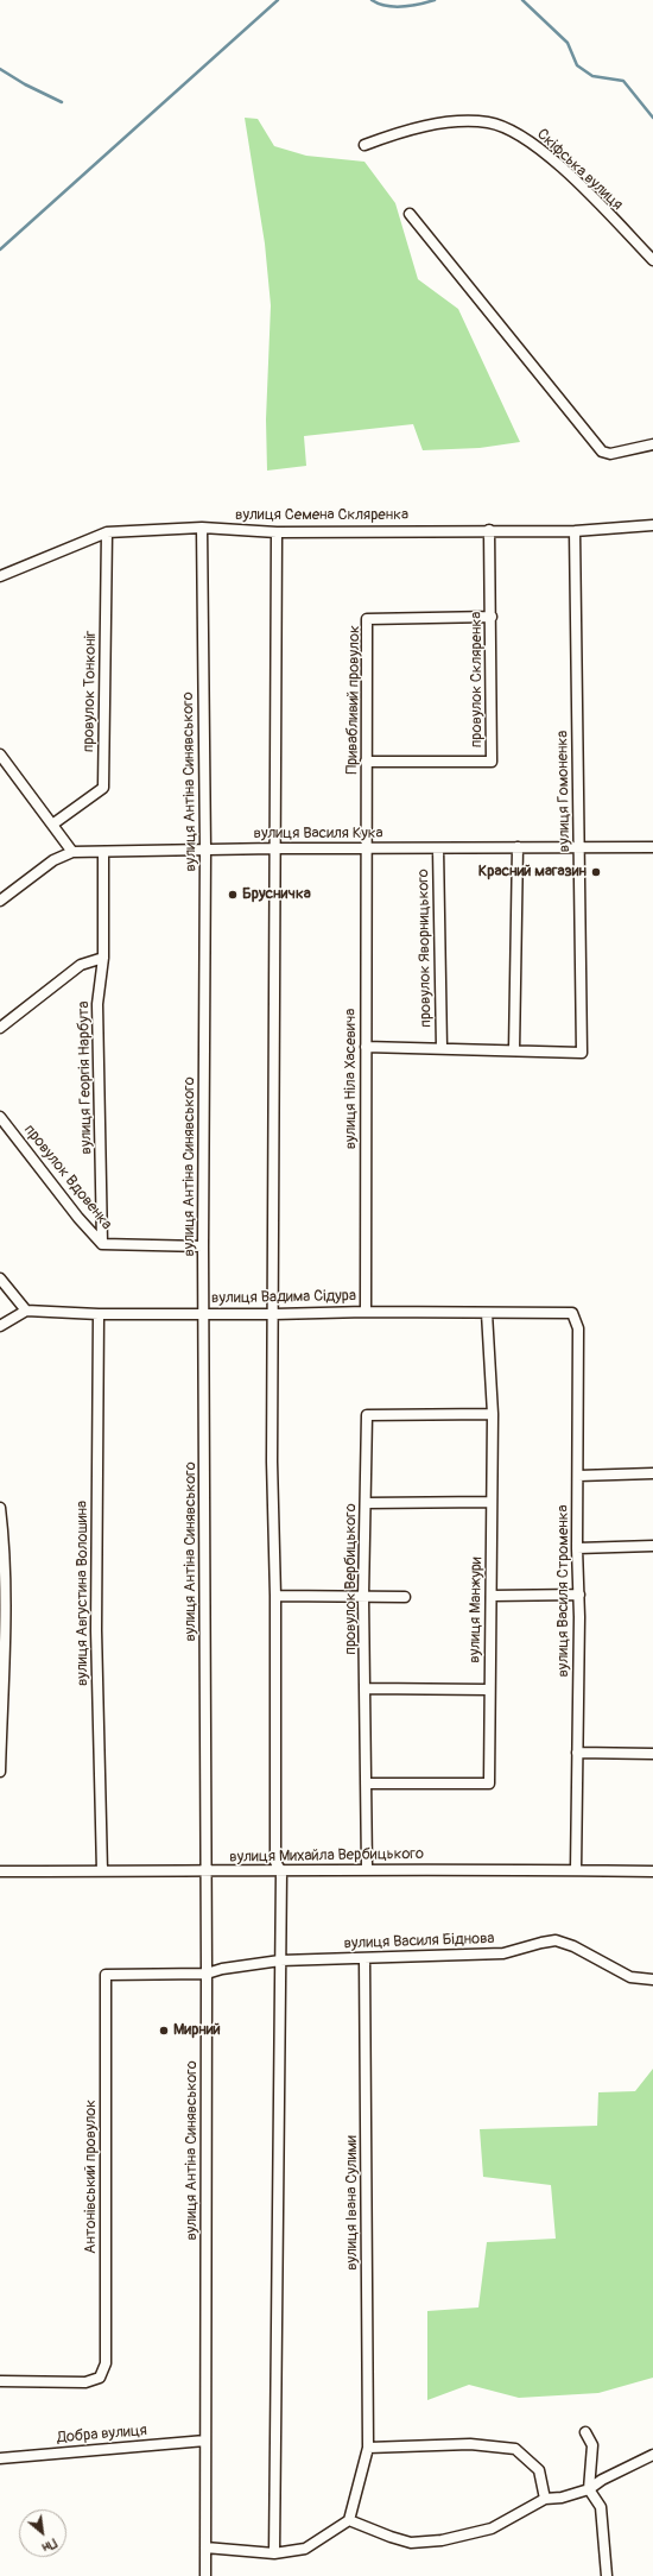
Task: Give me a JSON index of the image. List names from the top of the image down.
{
  "streets": {
    "street": [
      "Скіфська вулиця",
      "вулиця Семена Скляренка",
      "провулок Скляренка",
      "провулок Тонконіг",
      "Привабливий провулок",
      "вулиця Антіна Синявського",
      "вулиця Гомоненка",
      "вулиця Василя Кука",
      "провулок Яворницького",
      "вулиця Георгія Нарбута",
      "вулиця Ніла Хасевича",
      "провулок Вдовенка",
      "вулиця Вадима Сідура",
      "провулок Вербицького",
      "вулиця Василя Строменка",
      "вулиця Августина Волошина",
      "вулиця Манжури",
      "вулиця Михайла Вербицького",
      "вулиця Василя Біднова",
      "Антонівський провулок",
      "вулиця Івана Сулими",
      "Добра вулиця"
    ]
  },
  "crossings": [
    ["вулиця Семена Скляренка", "провулок Скляренка"],
    ["вулиця Семена Скляренка", "провулок Тонконіг"],
    ["вулиця Семена Скляренка", "вулиця Антіна Синявського"],
    ["вулиця Семена Скляренка", "вулиця Гомоненка"],
    ["провулок Скляренка", "Привабливий провулок"],
    ["Привабливий провулок", "вулиця Василя Кука"],
    ["Привабливий провулок", "вулиця Ніла Хасевича"],
    ["вулиця Антіна Синявського", "вулиця Василя Кука"],
    ["вулиця Антіна Синявського", "провулок Вдовенка"],
    ["вулиця Антіна Синявського", "вулиця Вадима Сідура"],
    ["вулиця Антіна Синявського", "вулиця Михайла Вербицького"],
    ["вулиця Антіна Синявського", "вулиця Василя Біднова"],
    ["вулиця Антіна Синявського", "Антонівський провулок"],
    ["вулиця Антіна Синявського", "Добра вулиця"],
    ["вулиця Гомоненка", "вулиця Василя Кука"],
    ["вулиця Василя Кука", "провулок Яворницького"],
    ["вулиця Василя Кука", "вулиця Георгія Нарбута"],
    ["вулиця Василя Кука", "вулиця Ніла Хасевича"],
    ["вулиця Георгія Нарбута", "провулок Вдовенка"],
    ["вулиця Ніла Хасевича", "вулиця Вадима Сідура"],
    ["вулиця Вадима Сідура", "вулиця Василя Строменка"],
    ["вулиця Вадима Сідура", "вулиця Августина Волошина"],
    ["вулиця Вадима Сідура", "вулиця Манжури"],
    ["провулок Вербицького", "вулиця Манжури"],
    ["провулок Вербицького", "вулиця Михайла Вербицького"],
    ["вулиця Василя Строменка", "вулиця Михайла Вербицького"],
    ["вулиця Августина Волошина", "вулиця Михайла Вербицького"],
    ["вулиця Василя Біднова", "Антонівський провулок"],
    ["вулиця Василя Біднова", "вулиця Івана Сулими"]
  ],
  "places": ["Красний магазин", "Брусничка", "Мирний"],
  "north": "bottom right"
}
